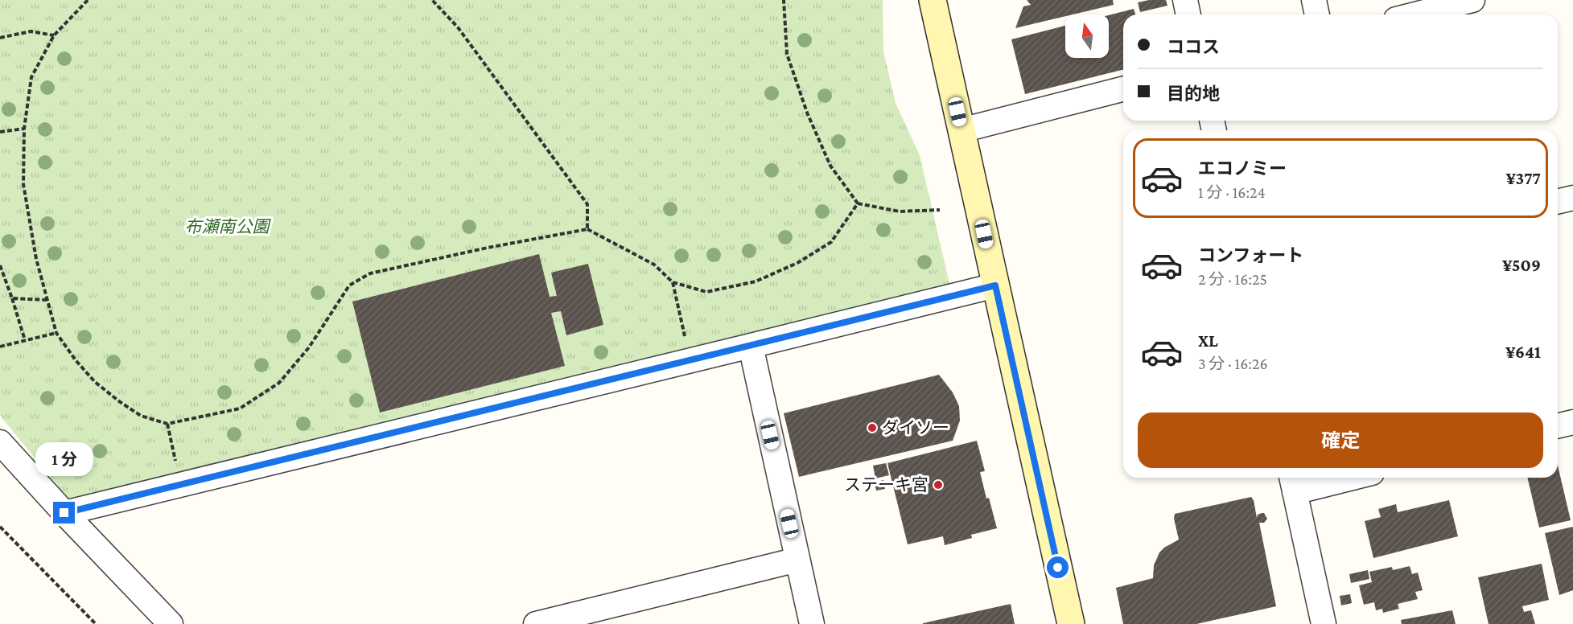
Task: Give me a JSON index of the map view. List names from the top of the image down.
{
  "parks": ["布瀬南公園"],
  "places": ["ダイソー", "ステーキ宮"],
  "north": "top",
  "page": {
    "banner": ["ココス", "目的地"],
    "list": [
      {
        "name": "エコノミー",
        "note": "1 分 · 16:24",
        "value": "¥377"
      },
      {
        "name": "コンフォート",
        "note": "2 分 · 16:25",
        "value": "¥509"
      },
      {
        "name": "XL",
        "note": "3 分 · 16:26",
        "value": "¥641"
      }
    ],
    "buttons": "確定",
    "bubble": "1 分"
  }
}
